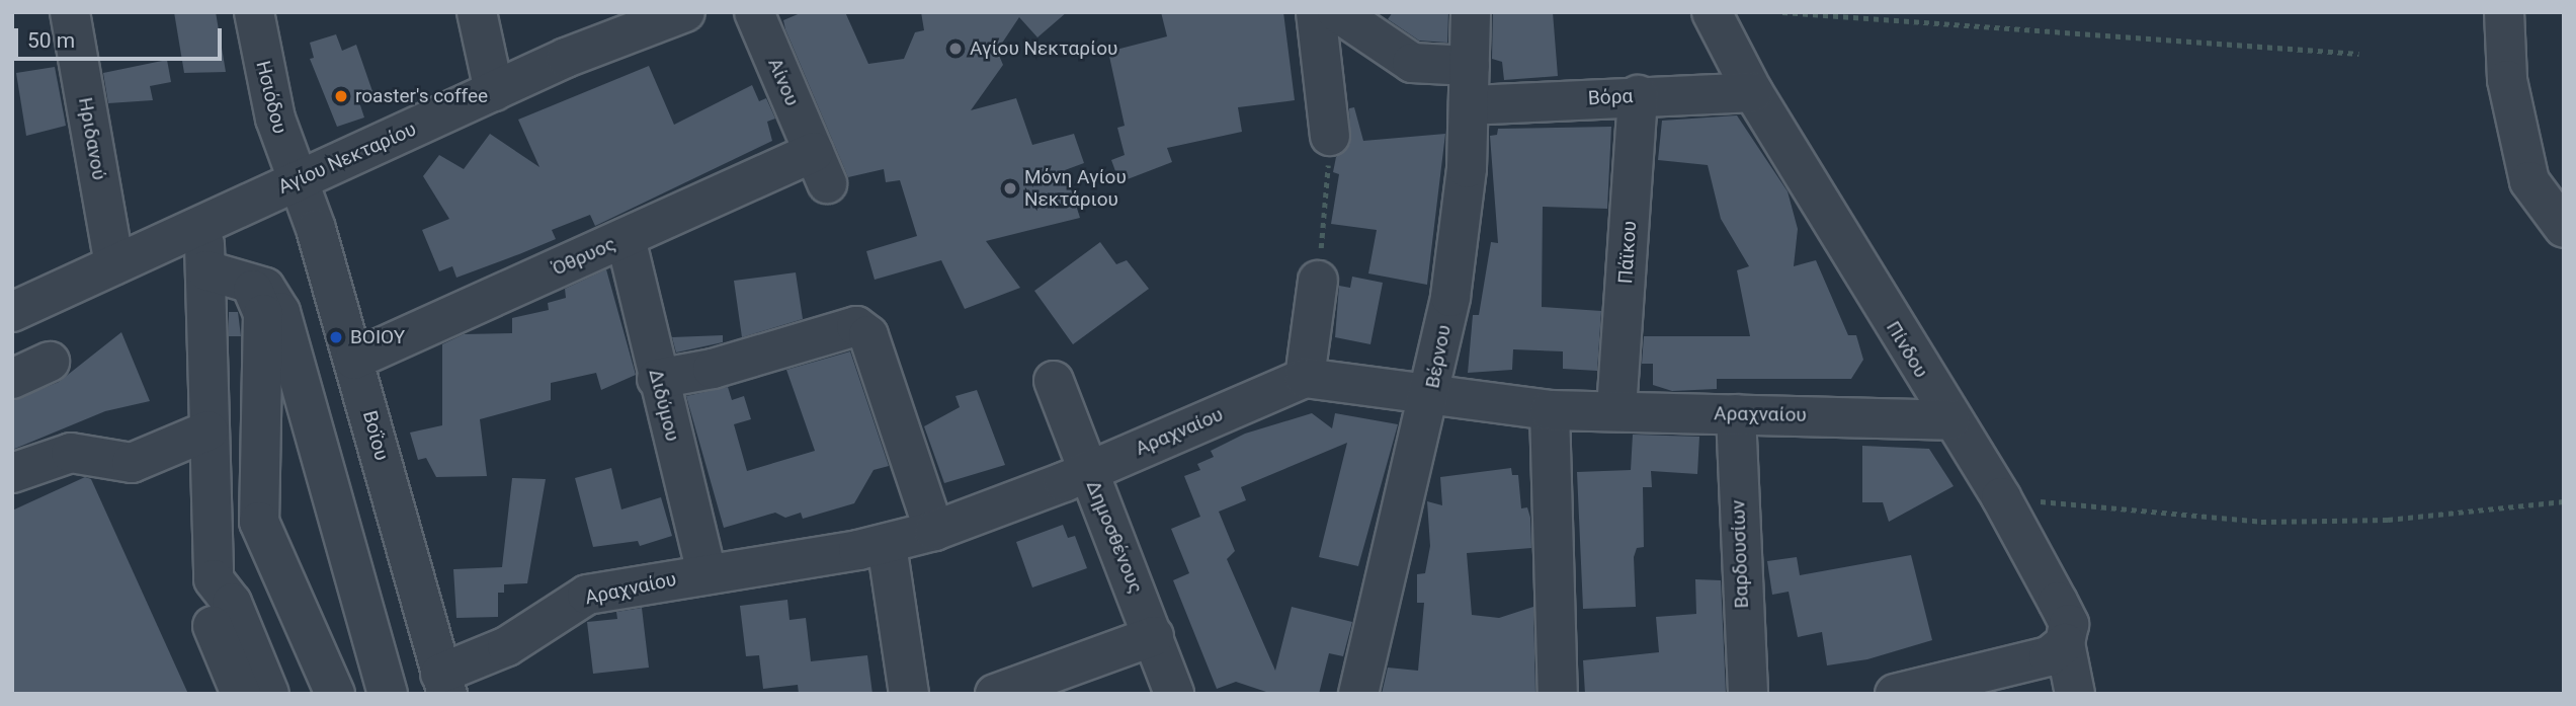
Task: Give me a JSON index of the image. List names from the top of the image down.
{
  "streets": {
    "street": [
      "Αίνου",
      "Ησιόδου",
      "Βόρα",
      "Ηριδανού",
      "Αγίου Νεκταρίου",
      "Πάϊκου",
      "Όθρυος",
      "Πίνδου",
      "Βέρνου",
      "Διδύμου",
      "Αραχναίου",
      "Βοΐου",
      "Δημοσθένους",
      "Βαρδουσίων"
    ]
  },
  "crossings": [
    ["Αίνου", "Όθρυος"],
    ["Ησιόδου", "Αγίου Νεκταρίου"],
    ["Ησιόδου", "Βοΐου"],
    ["Βόρα", "Πάϊκου"],
    ["Βόρα", "Πίνδου"],
    ["Βόρα", "Βέρνου"],
    ["Ηριδανού", "Αγίου Νεκταρίου"],
    ["Αγίου Νεκταρίου", "Βοΐου"],
    ["Πάϊκου", "Αραχναίου"],
    ["Όθρυος", "Διδύμου"],
    ["Όθρυος", "Βοΐου"],
    ["Πίνδου", "Αραχναίου"],
    ["Βέρνου", "Αραχναίου"],
    ["Διδύμου", "Αραχναίου"],
    ["Αραχναίου", "Βοΐου"],
    ["Αραχναίου", "Δημοσθένους"],
    ["Αραχναίου", "Βαρδουσίων"]
  ],
  "places": [
    "Αγίου Νεκταρίου",
    "roaster's coffee",
    "Μόνη Αγίου Νεκτάριου",
    "ΒΟΙΟΥ"
  ],
  "scale_bar": "50 m"
}
